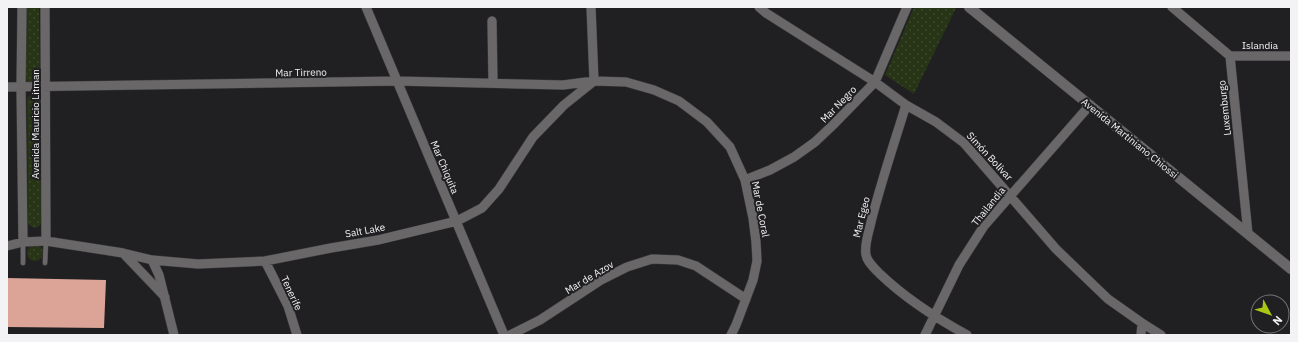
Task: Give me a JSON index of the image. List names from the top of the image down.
{
  "streets": {
    "street": [
      "Islandia",
      "Mar Tirreno",
      "Mar Negro",
      "Luxemburgo",
      "Avenida Mauricio Litman",
      "Avenida Martiniano Chiossi",
      "Simón Bolívar",
      "Mar Chiquita",
      "Thailandia",
      "Mar de Coral",
      "Mar Egeo",
      "Salt Lake",
      "Mar de Azov",
      "Tenerife"
    ]
  },
  "crossings": [
    ["Islandia", "Luxemburgo"],
    ["Mar Tirreno", "Avenida Mauricio Litman"],
    ["Mar Tirreno", "Mar Chiquita"],
    ["Mar Tirreno", "Mar de Coral"],
    ["Mar Tirreno", "Salt Lake"],
    ["Mar Negro", "Simón Bolívar"],
    ["Mar Negro", "Mar de Coral"],
    ["Luxemburgo", "Avenida Martiniano Chiossi"],
    ["Avenida Mauricio Litman", "Salt Lake"],
    ["Avenida Martiniano Chiossi", "Thailandia"],
    ["Simón Bolívar", "Thailandia"],
    ["Simón Bolívar", "Mar Egeo"],
    ["Mar Chiquita", "Salt Lake"],
    ["Thailandia", "Mar Egeo"],
    ["Mar de Coral", "Salt Lake"],
    ["Mar de Coral", "Mar de Azov"],
    ["Salt Lake", "Tenerife"]
  ],
  "north": "bottom right"
}
